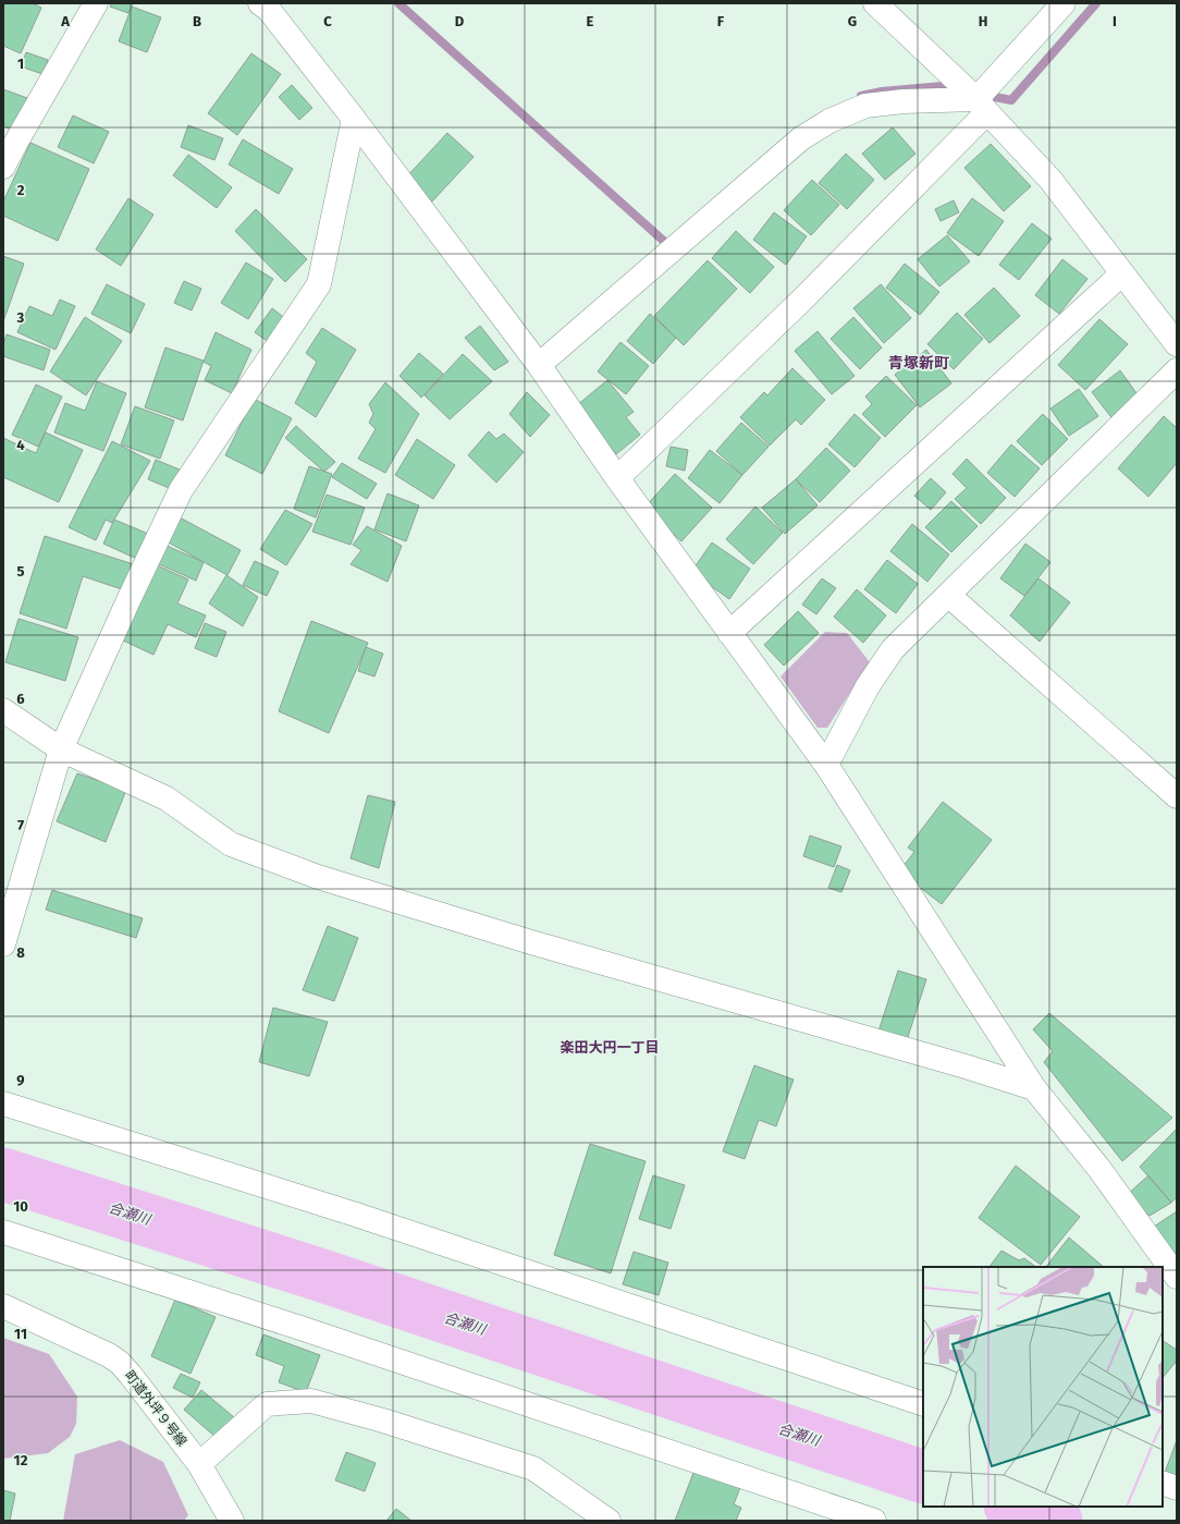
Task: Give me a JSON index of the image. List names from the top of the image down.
{
  "streets": {
    "street": ["町道外坪９号線"]
  },
  "districts": ["青塚新町", "楽田大円一丁目"],
  "water": ["合瀬川"],
  "grid": {
    "columns": [
      "A",
      "B",
      "C",
      "D",
      "E",
      "F",
      "G",
      "H",
      "I"
    ],
    "rows": [
      "1",
      "2",
      "3",
      "4",
      "5",
      "6",
      "7",
      "8",
      "9",
      "10",
      "11",
      "12"
    ]
  }
}
